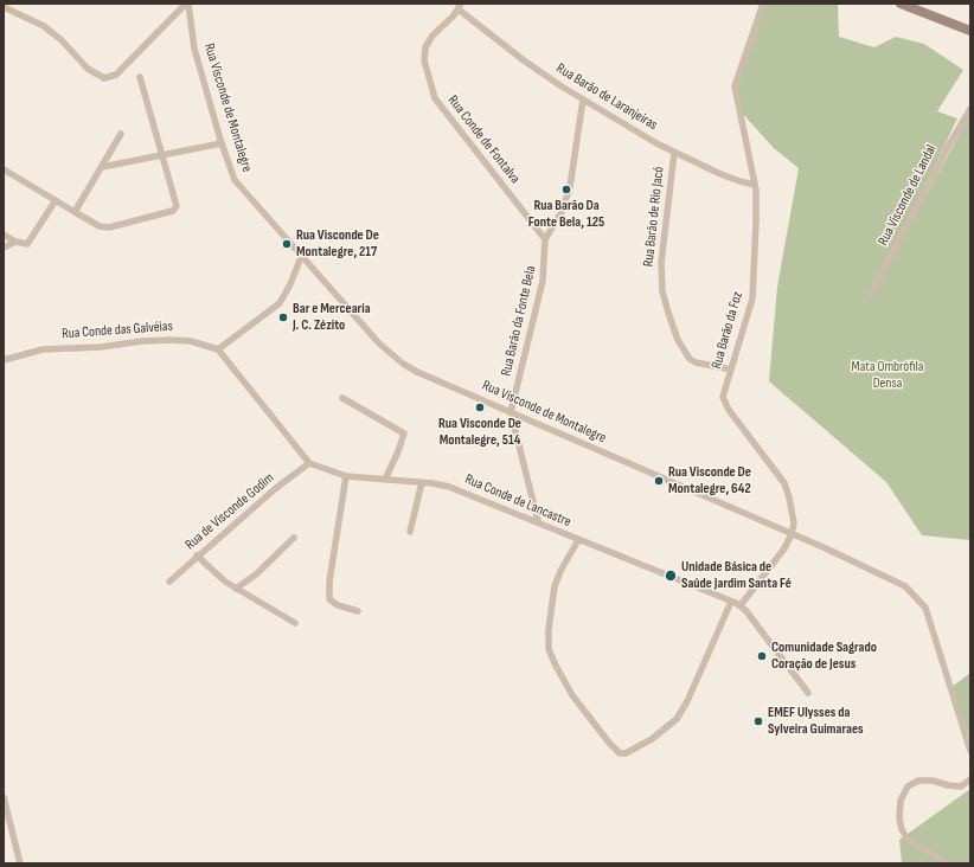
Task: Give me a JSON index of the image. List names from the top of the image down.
{
  "streets": {
    "street": [
      "Rua Barão de Laranjeiras",
      "Rua Visconde de Montalegre",
      "Rua Conde de Fontalva",
      "Rua Visconde de Landal",
      "Rua Barão de Rio Jacó",
      "Rua Barão da Fonte Bela",
      "Rua Conde das Galvéias",
      "Rua Barão da Foz",
      "Rua Conde de Lancastre",
      "Rua de Visconde Godim"
    ]
  },
  "crossings": [
    ["Rua Barão de Laranjeiras", "Rua Conde de Fontalva"],
    ["Rua Barão de Laranjeiras", "Rua Barão de Rio Jacó"],
    ["Rua Barão de Laranjeiras", "Rua Barão da Fonte Bela"],
    ["Rua Barão de Laranjeiras", "Rua Barão da Foz"],
    ["Rua Visconde de Montalegre", "Rua Barão da Fonte Bela"],
    ["Rua Visconde de Montalegre", "Rua Barão da Foz"],
    ["Rua Conde de Fontalva", "Rua Barão da Fonte Bela"],
    ["Rua Barão de Rio Jacó", "Rua Barão da Foz"],
    ["Rua Barão da Fonte Bela", "Rua Conde de Lancastre"],
    ["Rua Conde das Galvéias", "Rua Conde de Lancastre"],
    ["Rua Barão da Foz", "Rua Conde de Lancastre"],
    ["Rua Conde de Lancastre", "Rua de Visconde Godim"]
  ],
  "parks": ["Mata Ombrófila Densa"],
  "places": [
    "Rua Barão Da Fonte Bela, 125",
    "Rua Visconde De Montalegre, 217",
    "Bar e Mercearia J. C. Zézito",
    "Rua Visconde De Montalegre, 514",
    "Rua Visconde De Montalegre, 642",
    "Unidade Básica de Saúde Jardim Santa Fé",
    "Comunidade Sagrado Coração de Jesus",
    "EMEF Ulysses da Sylveira Guimaraes"
  ]
}
